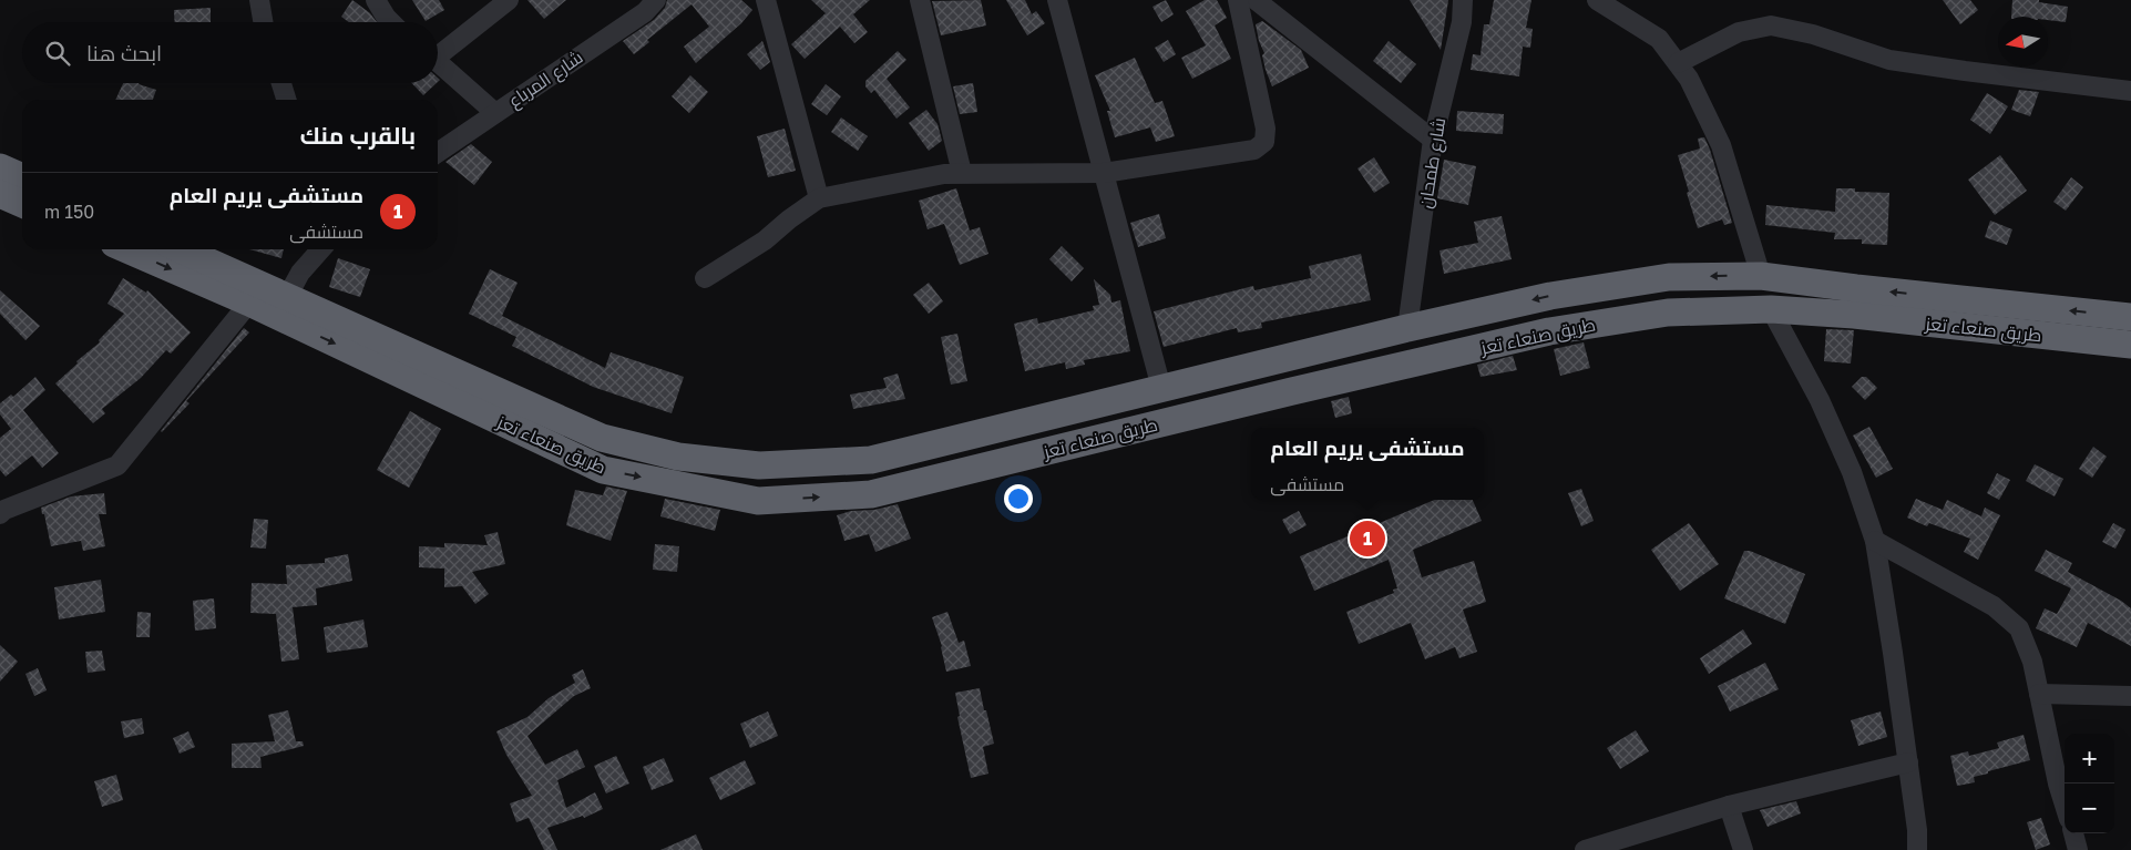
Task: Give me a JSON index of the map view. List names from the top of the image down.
{
  "streets": {
    "highway": ["طريق صنعاء تعز"],
    "street": ["شارع المرباع", "شارع طمحان"]
  },
  "crossings": [
    ["شارع طمحان", "طريق صنعاء تعز"]
  ],
  "north": "left",
  "page": {
    "search": "ابحث هنا",
    "heading": "بالقرب منك",
    "list": [
      {
        "mark": "1",
        "name": "مستشفى يريم العام",
        "note": "مستشفى",
        "value": "150 m"
      }
    ],
    "popup": ["مستشفى يريم العام", "مستشفى"],
    "pins": "1",
    "map_buttons": ["+", "−"]
  }
}
